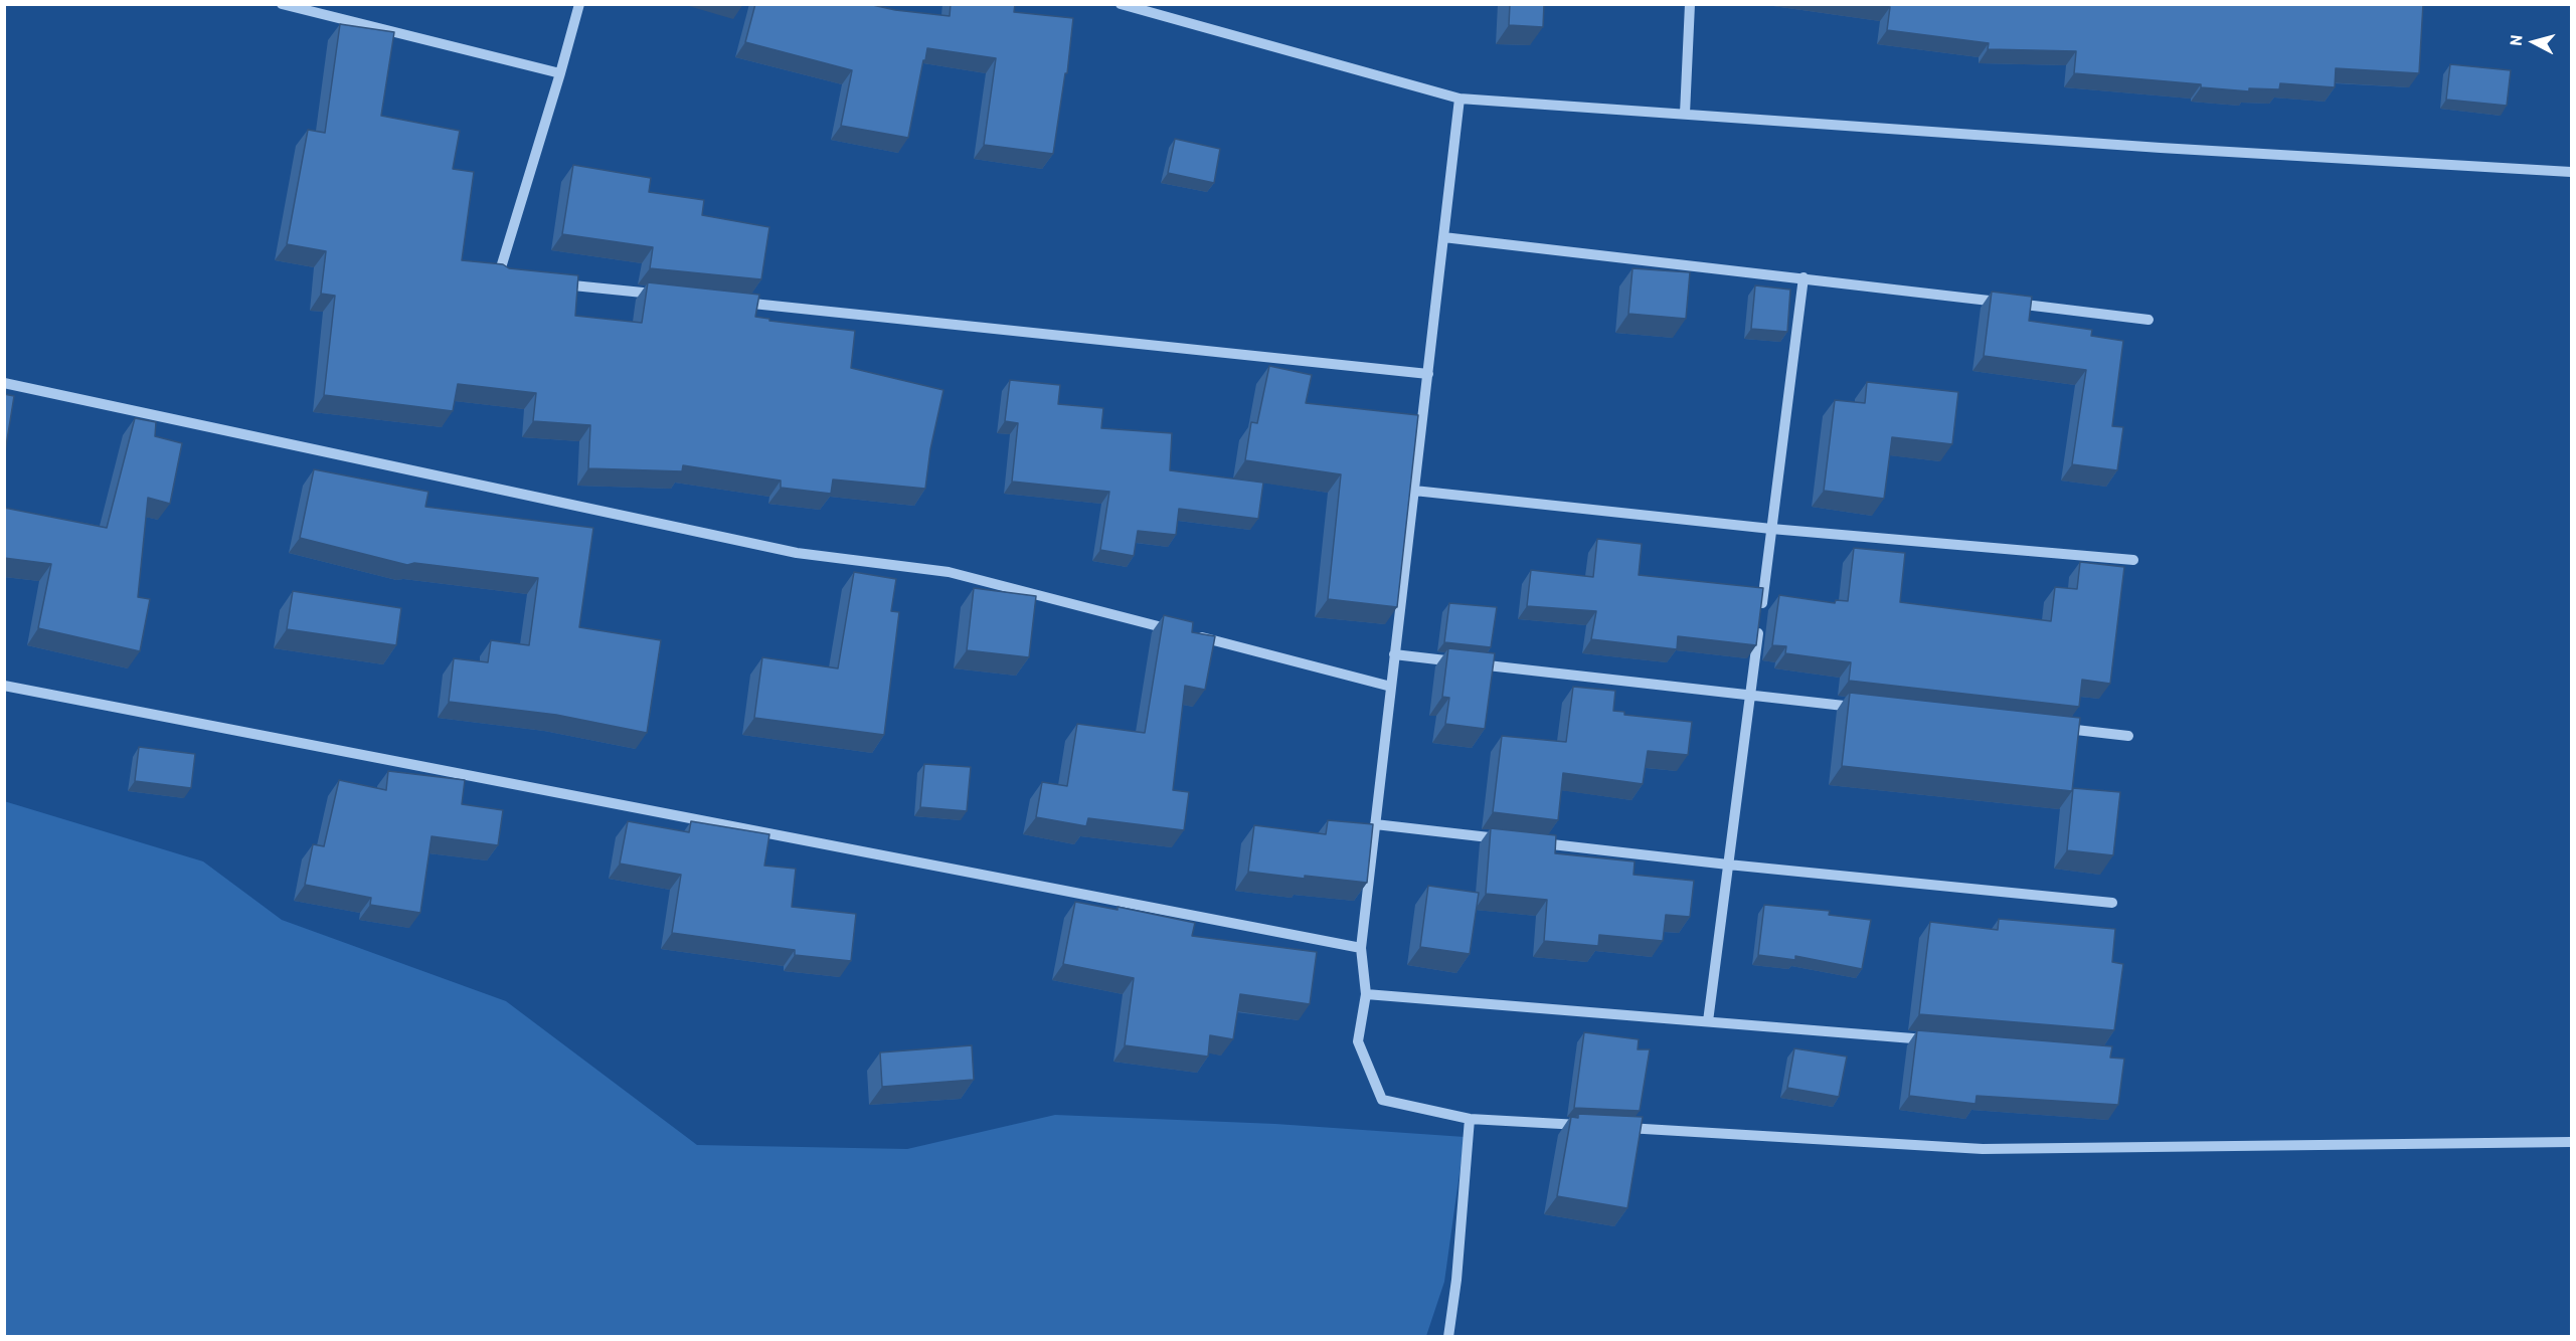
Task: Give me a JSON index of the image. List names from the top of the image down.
{
  "north": "left"
}
